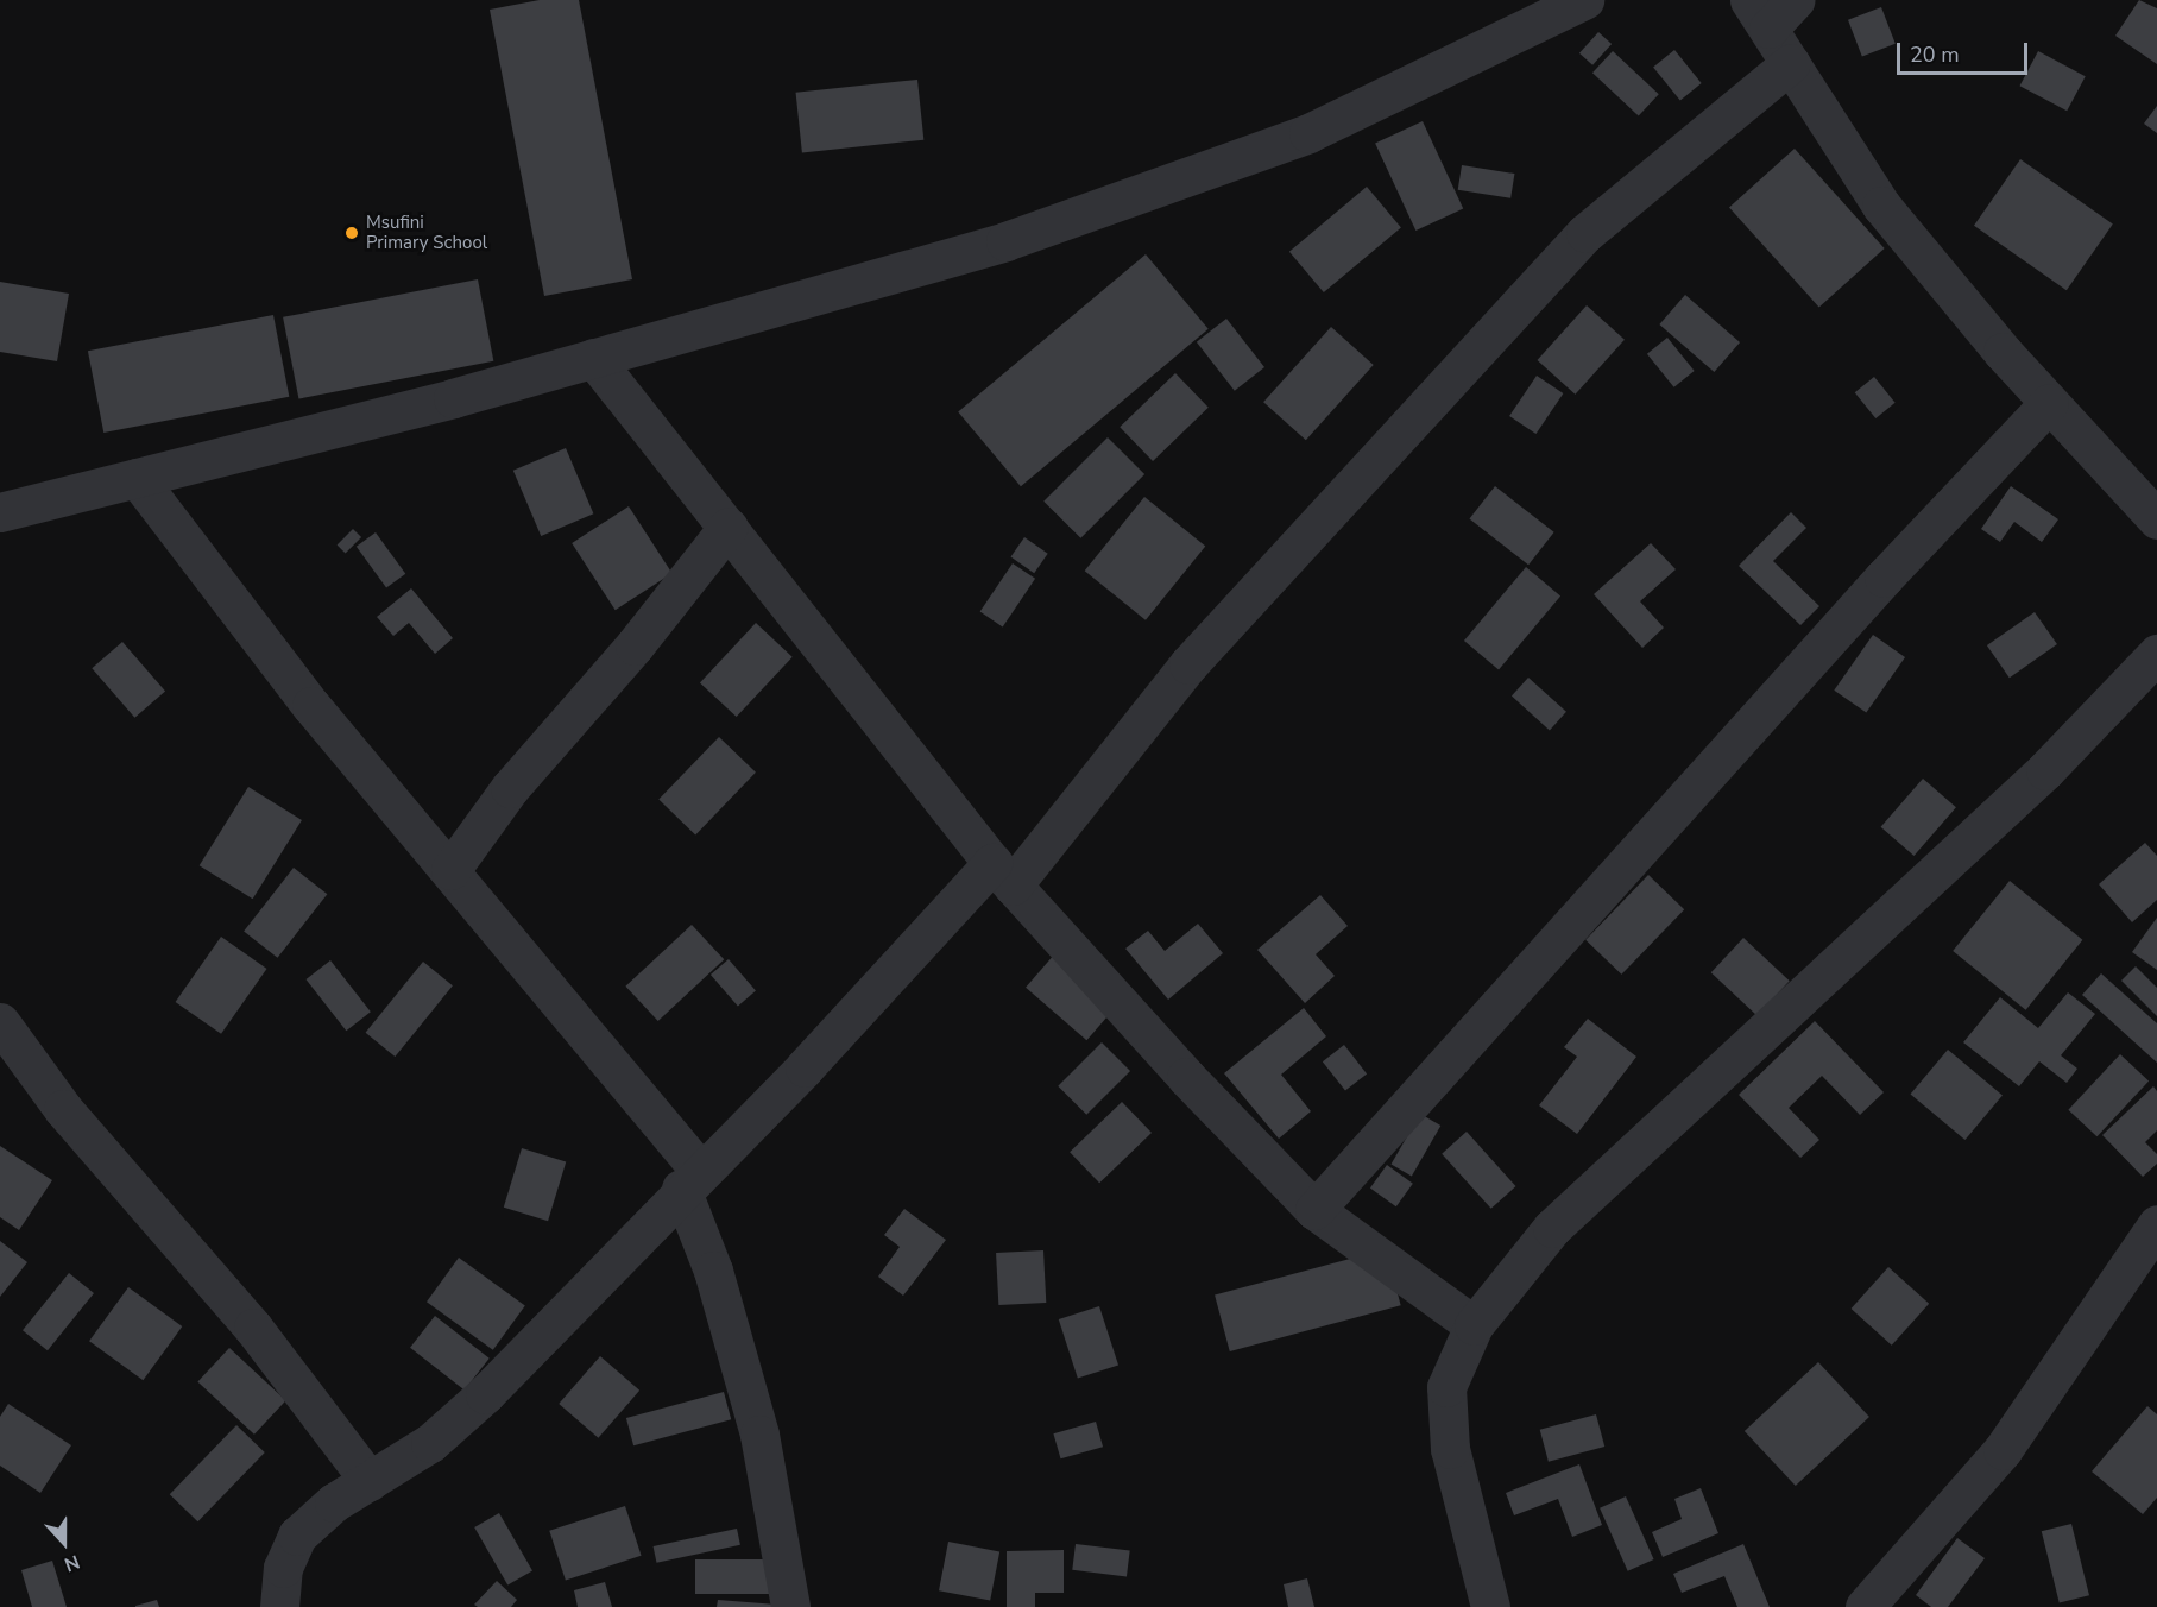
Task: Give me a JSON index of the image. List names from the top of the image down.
{
  "places": ["Msufini Primary School"],
  "scale_bar": "20 m",
  "north": "bottom"
}
